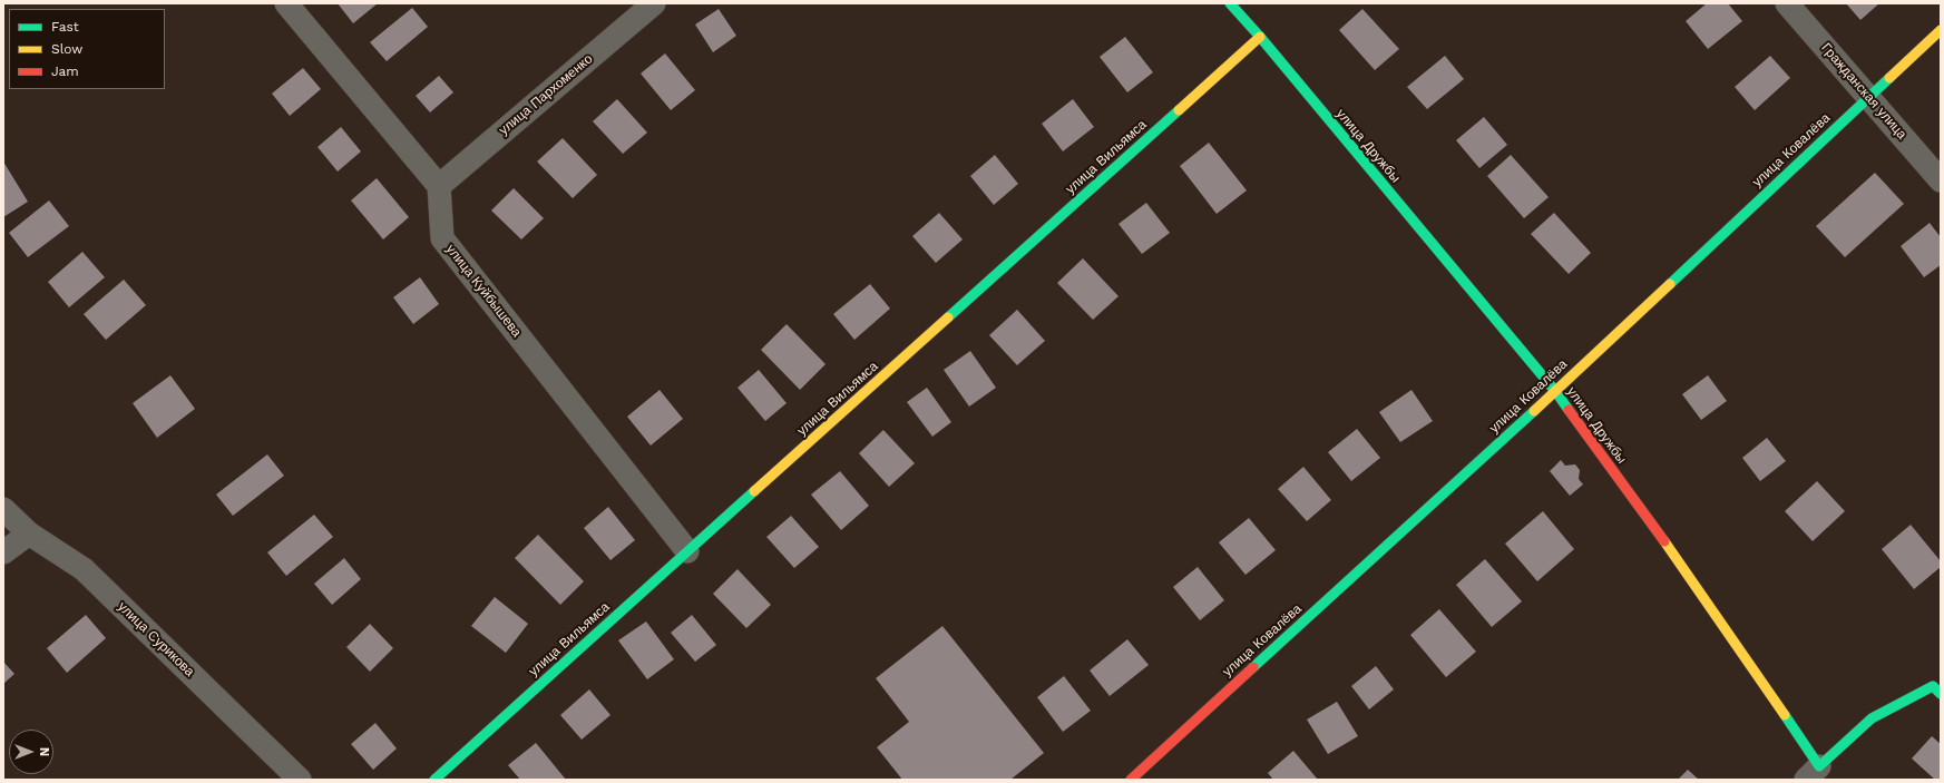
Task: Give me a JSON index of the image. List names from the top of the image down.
{
  "streets": {
    "street": [
      "Гражданская улица",
      "улица Пархоменко",
      "улица Дружбы",
      "улица Ковалёва",
      "улица Вильямса",
      "улица Куйбышева",
      "улица Сурикова"
    ]
  },
  "crossings": [
    ["Гражданская улица", "улица Ковалёва"],
    ["улица Пархоменко", "улица Куйбышева"],
    ["улица Дружбы", "улица Ковалёва"],
    ["улица Дружбы", "улица Вильямса"],
    ["улица Вильямса", "улица Куйбышева"]
  ],
  "legend": ["Fast", "Slow", "Jam"],
  "north": "right"
}
